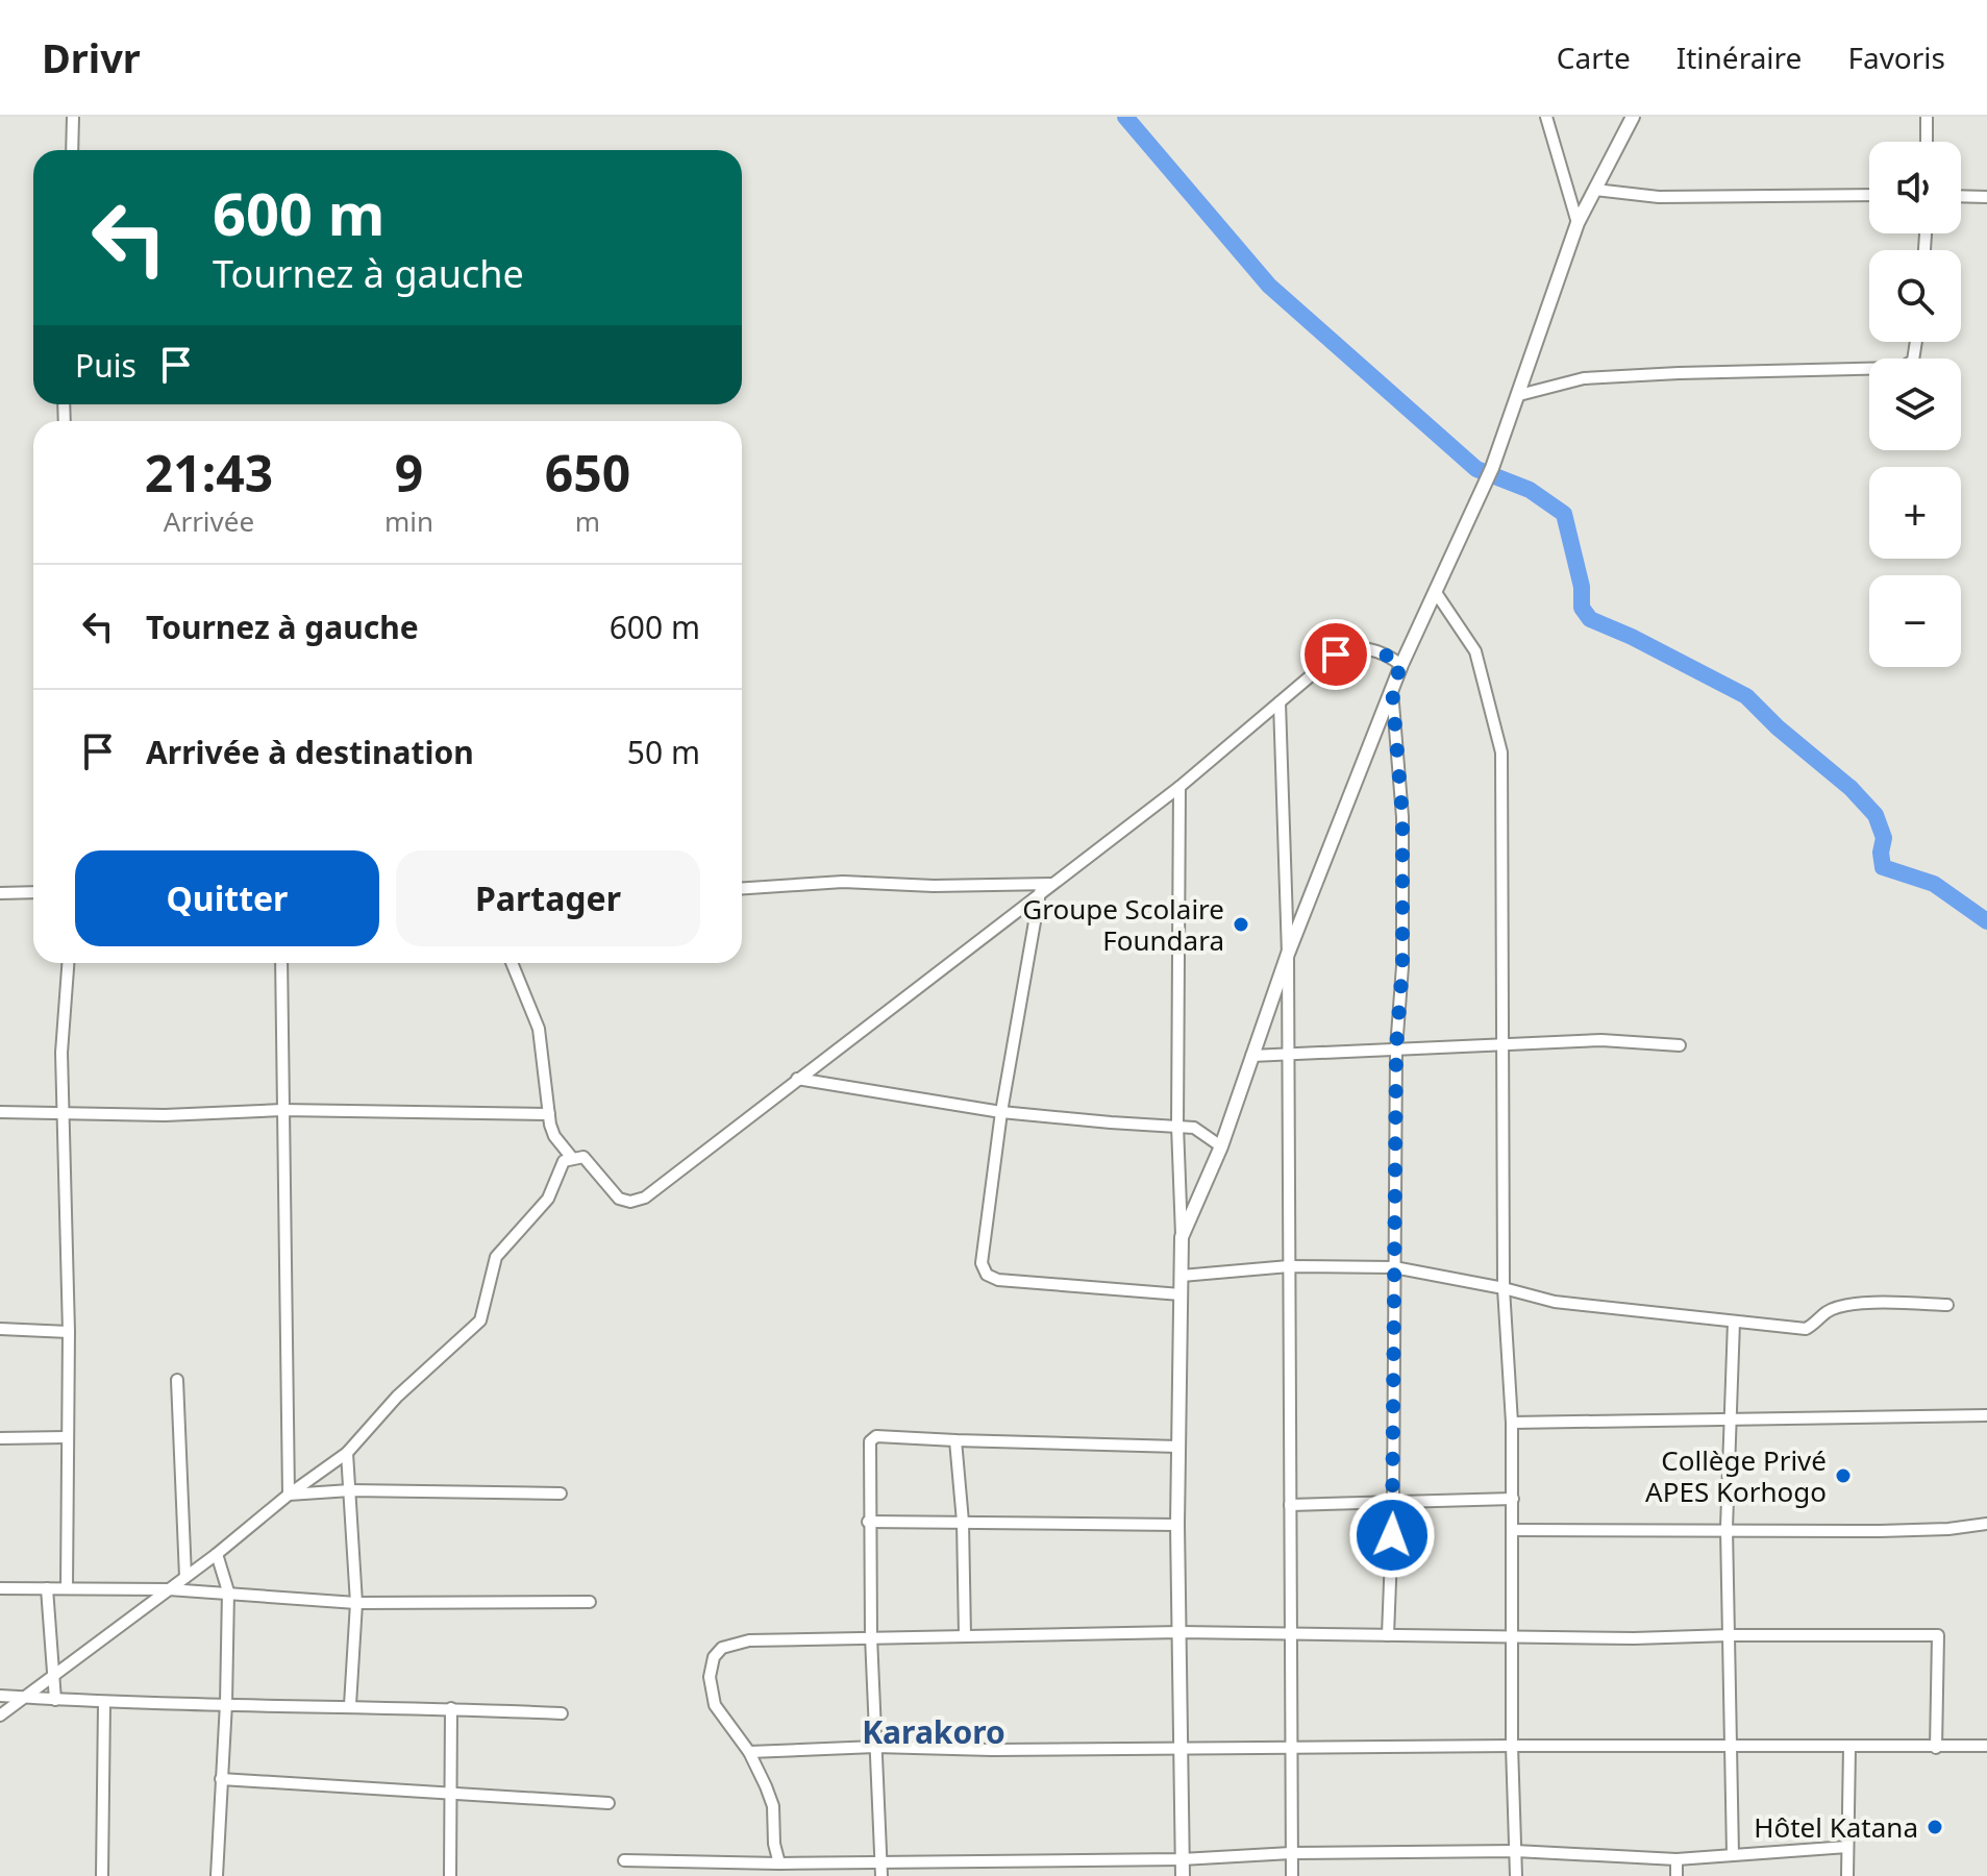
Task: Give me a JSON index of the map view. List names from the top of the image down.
{
  "districts": ["Karakoro"],
  "places": ["Groupe Scolaire Foundara", "Collège Privé APES Korhogo", "Hôtel Katana"],
  "page": {
    "header": "Drivr",
    "nav": ["Carte", "Itinéraire", "Favoris"],
    "map_buttons": ["+", "−"],
    "turn": ["600 m", "Tournez à gauche"],
    "then": "Puis",
    "eta": [
      "21:43",
      "Arrivée",
      "9",
      "min",
      "650",
      "m"
    ],
    "list": [
      {
        "name": "Tournez à gauche",
        "value": "600 m"
      },
      {
        "name": "Arrivée à destination",
        "value": "50 m"
      }
    ],
    "buttons": ["Quitter", "Partager"]
  }
}
